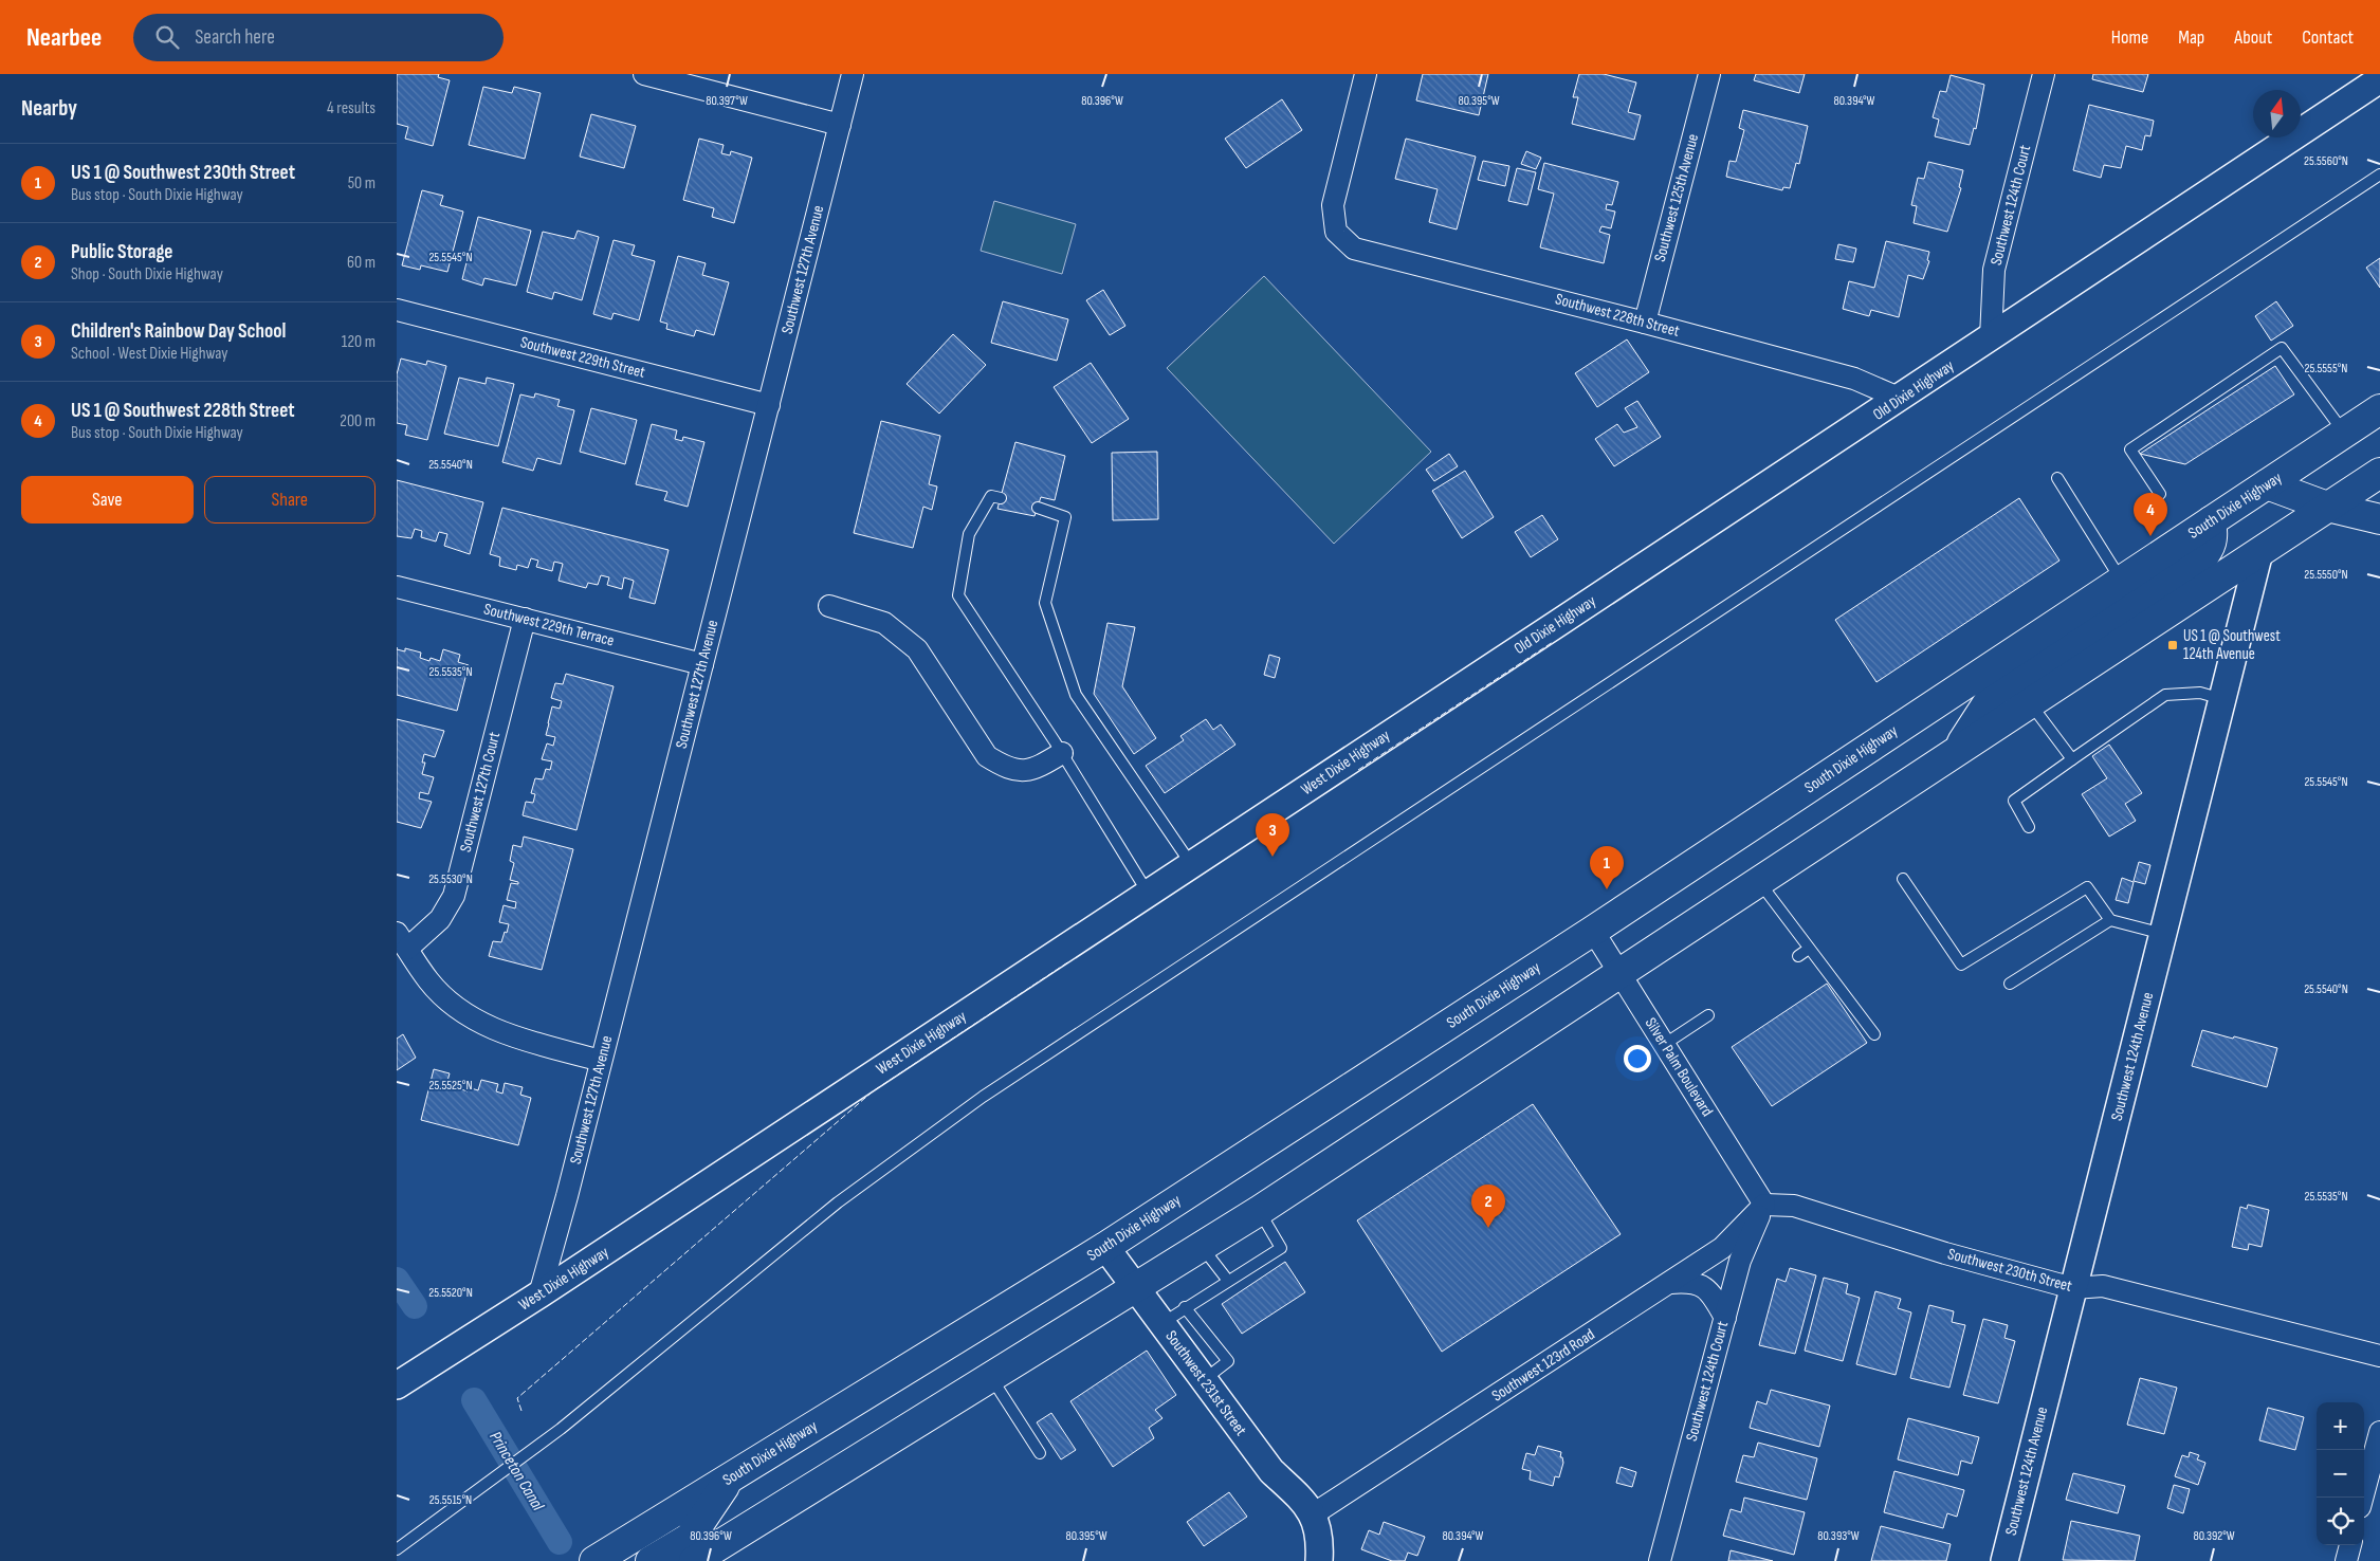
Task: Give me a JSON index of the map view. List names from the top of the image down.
{
  "streets": {
    "highway": ["South Dixie Highway"],
    "street": [
      "Southwest 125th Avenue",
      "Southwest 124th Court",
      "Southwest 127th Avenue",
      "Southwest 228th Street",
      "Southwest 229th Street",
      "Old Dixie Highway",
      "Southwest 229th Terrace",
      "West Dixie Highway",
      "Southwest 127th Court",
      "Southwest 124th Avenue",
      "Silver Palm Boulevard",
      "Southwest 230th Street",
      "Southwest 123rd Road",
      "Southwest 231st Street"
    ]
  },
  "crossings": [
    ["Southwest 125th Avenue", "Southwest 228th Street"],
    ["Southwest 124th Court", "Old Dixie Highway"],
    ["Southwest 124th Court", "Silver Palm Boulevard"],
    ["Southwest 124th Court", "Southwest 230th Street"],
    ["Southwest 124th Court", "Southwest 123rd Road"],
    ["Southwest 127th Avenue", "Southwest 229th Street"],
    ["Southwest 127th Avenue", "Southwest 229th Terrace"],
    ["Southwest 127th Avenue", "West Dixie Highway"],
    ["Southwest 228th Street", "Old Dixie Highway"],
    ["Old Dixie Highway", "West Dixie Highway"],
    ["South Dixie Highway", "Silver Palm Boulevard"],
    ["South Dixie Highway", "Southwest 231st Street"],
    ["Southwest 229th Terrace", "Southwest 127th Court"],
    ["Southwest 124th Avenue", "Southwest 230th Street"],
    ["Silver Palm Boulevard", "Southwest 230th Street"],
    ["Silver Palm Boulevard", "Southwest 123rd Road"],
    ["Southwest 230th Street", "Southwest 123rd Road"],
    ["Southwest 123rd Road", "Southwest 231st Street"]
  ],
  "water": ["Princeton Canal"],
  "places": {
    "transit": ["US 1 @ Southwest 124th Avenue"]
  },
  "north": "top",
  "page": {
    "header": "Nearbee",
    "search": "Search here",
    "nav": [
      "Home",
      "Map",
      "About",
      "Contact"
    ],
    "heading": ["Nearby", "4 results"],
    "list": [
      {
        "mark": "1",
        "name": "US 1 @ Southwest 230th Street",
        "note": "Bus stop · South Dixie Highway",
        "value": "50 m"
      },
      {
        "mark": "2",
        "name": "Public Storage",
        "note": "Shop · South Dixie Highway",
        "value": "60 m"
      },
      {
        "mark": "3",
        "name": "Children's Rainbow Day School",
        "note": "School · West Dixie Highway",
        "value": "120 m"
      },
      {
        "mark": "4",
        "name": "US 1 @ Southwest 228th Street",
        "note": "Bus stop · South Dixie Highway",
        "value": "200 m"
      }
    ],
    "buttons": ["Save", "Share"],
    "pins": [
      "4",
      "3",
      "1",
      "2"
    ],
    "map_buttons": ["+", "−"]
  },
  "coordinates": [
    "80.397°W",
    "80.396°W",
    "80.395°W",
    "80.394°W",
    "25.5560°N",
    "25.5545°N",
    "25.5555°N",
    "25.5540°N",
    "25.5550°N",
    "25.5535°N",
    "25.5530°N",
    "25.5525°N",
    "25.5520°N",
    "25.5515°N",
    "80.393°W",
    "80.392°W"
  ]
}
